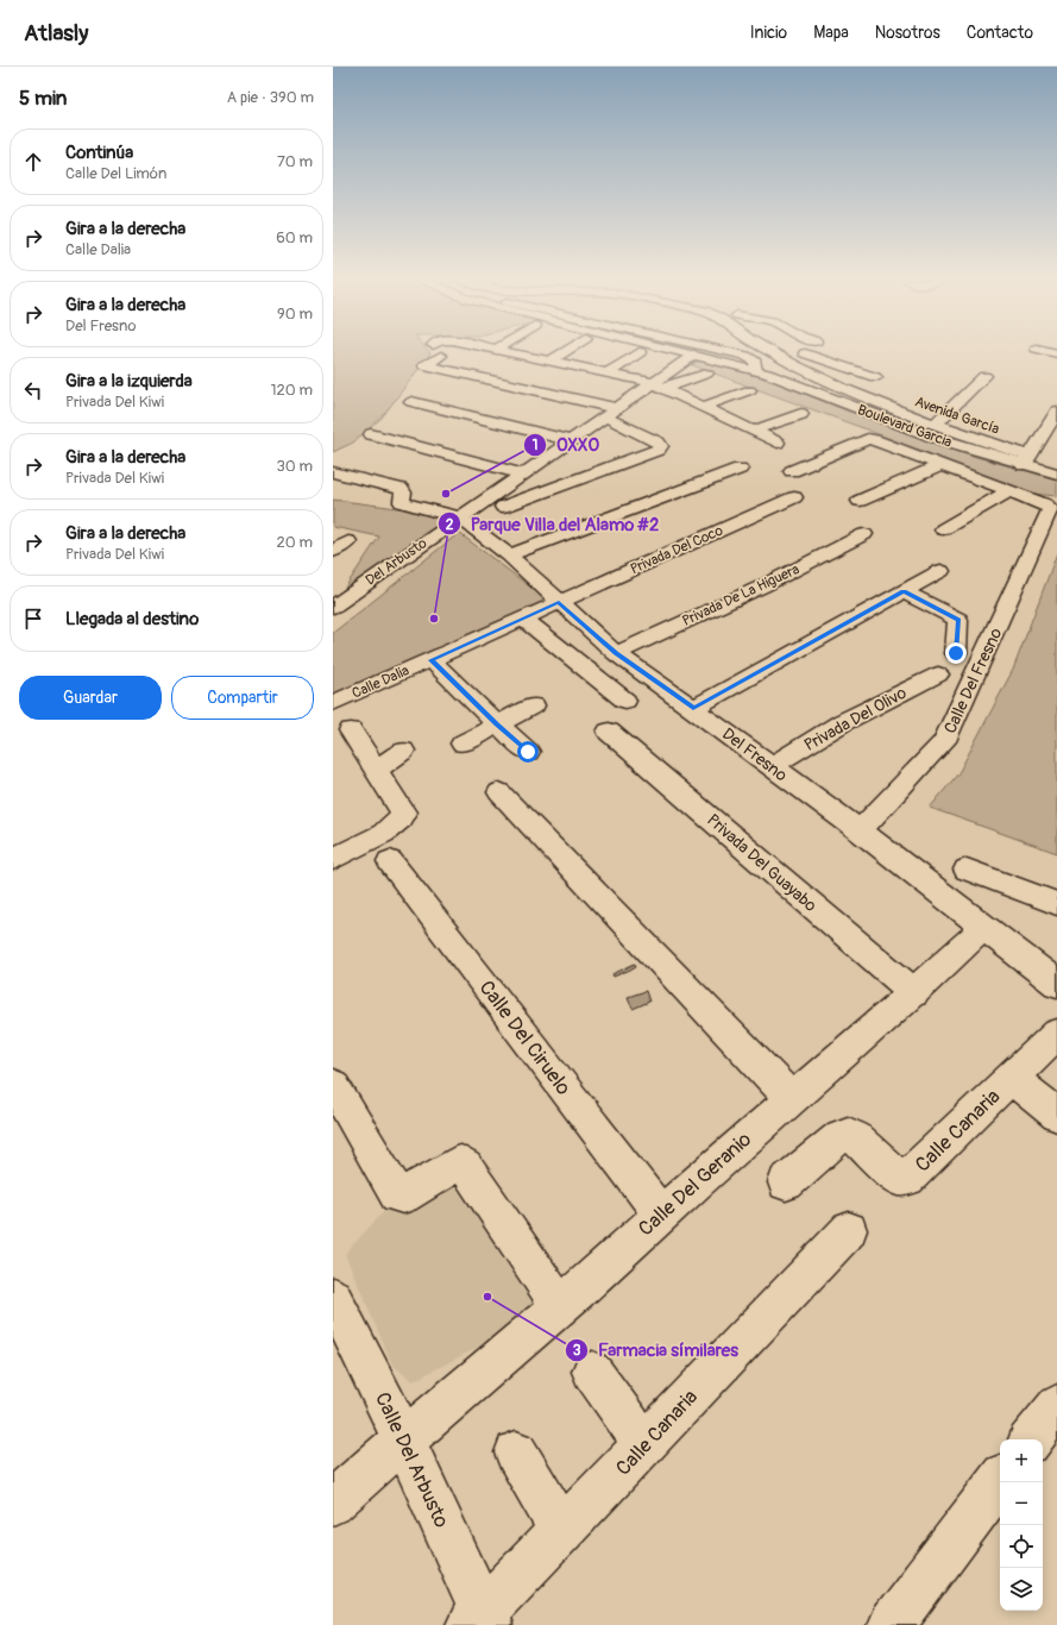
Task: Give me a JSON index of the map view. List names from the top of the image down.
{
  "streets": {
    "street": [
      "Avenida García",
      "Boulevard Garcia",
      "Privada Del Coco",
      "Del Arbusto",
      "Privada De La Higuera",
      "Calle Del Fresno",
      "Calle Dalia",
      "Privada Del Olivo",
      "Del Fresno",
      "Privada Del Guayabo",
      "Calle Del Ciruelo",
      "Calle Canaria",
      "Calle Del Geranio",
      "Calle Del Arbusto"
    ]
  },
  "crossings": [
    ["Avenida García", "Boulevard Garcia"],
    ["Boulevard Garcia", "Del Arbusto"],
    ["Privada Del Coco", "Calle Dalia"],
    ["Privada Del Coco", "Del Fresno"],
    ["Del Arbusto", "Del Fresno"],
    ["Privada De La Higuera", "Del Fresno"],
    ["Calle Del Fresno", "Del Fresno"],
    ["Calle Dalia", "Del Fresno"],
    ["Privada Del Olivo", "Del Fresno"],
    ["Del Fresno", "Calle Del Geranio"],
    ["Privada Del Guayabo", "Calle Del Geranio"],
    ["Calle Del Ciruelo", "Calle Del Geranio"],
    ["Calle Canaria", "Calle Del Arbusto"],
    ["Calle Del Geranio", "Calle Del Arbusto"]
  ],
  "places": ["OXXO", "Parque Villa del Alamo #2", "Farmacia símilares"],
  "page": {
    "header": "Atlasly",
    "nav": [
      "Inicio",
      "Mapa",
      "Nosotros",
      "Contacto"
    ],
    "heading": ["5 min", "A pie · 390 m"],
    "list": [
      ["Continúa", "Calle Del Limón", "70 m"],
      ["Gira a la derecha", "Calle Dalia", "60 m"],
      ["Gira a la derecha", "Del Fresno", "90 m"],
      ["Gira a la izquierda", "Privada Del Kiwi", "120 m"],
      ["Gira a la derecha", "Privada Del Kiwi", "30 m"],
      ["Gira a la derecha", "Privada Del Kiwi", "20 m"],
      "Llegada al destino"
    ],
    "buttons": ["Guardar", "Compartir"],
    "map_buttons": ["+", "−"]
  }
}
